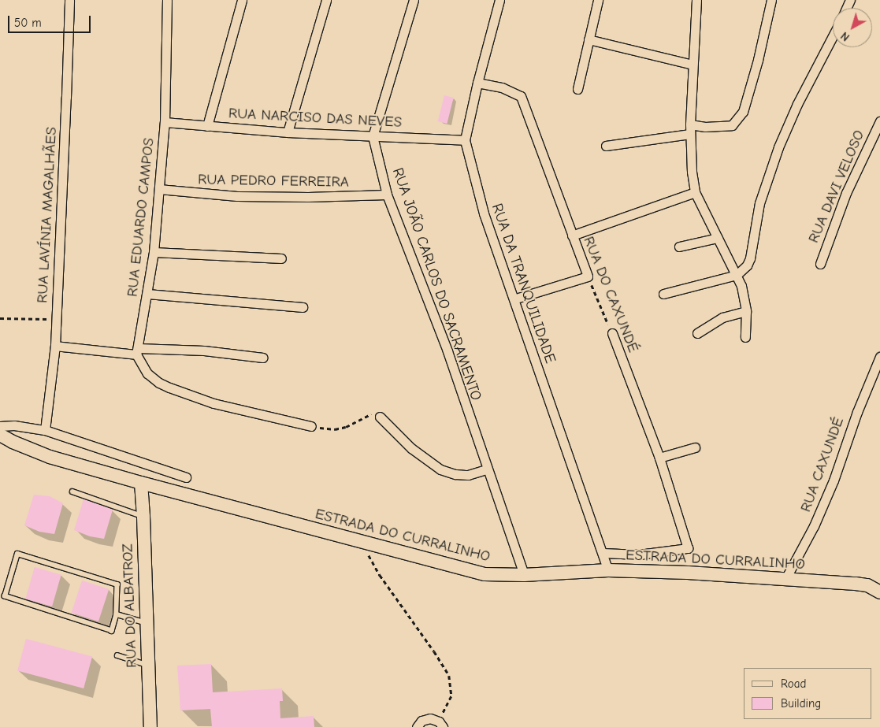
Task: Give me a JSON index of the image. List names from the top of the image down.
{
  "streets": {
    "street": [
      "RUA NARCISO DAS NEVES",
      "RUA PEDRO FERREIRA",
      "RUA DAVI VELOSO",
      "RUA LAVÍNIA MAGALHÃES",
      "RUA EDUARDO CAMPOS",
      "RUA DA TRANQUILIDADE",
      "RUA JOÃO CARLOS DO SACRAMENTO",
      "RUA DO CAXUNDÉ",
      "RUA CAXUNDÉ",
      "ESTRADA DO CURRALINHO",
      "RUA DO ALBATROZ"
    ]
  },
  "crossings": [
    ["RUA NARCISO DAS NEVES", "RUA EDUARDO CAMPOS"],
    ["RUA NARCISO DAS NEVES", "RUA DA TRANQUILIDADE"],
    ["RUA NARCISO DAS NEVES", "RUA JOÃO CARLOS DO SACRAMENTO"],
    ["RUA PEDRO FERREIRA", "RUA EDUARDO CAMPOS"],
    ["RUA PEDRO FERREIRA", "RUA JOÃO CARLOS DO SACRAMENTO"],
    ["RUA DA TRANQUILIDADE", "RUA DO CAXUNDÉ"],
    ["RUA DA TRANQUILIDADE", "ESTRADA DO CURRALINHO"],
    ["RUA JOÃO CARLOS DO SACRAMENTO", "ESTRADA DO CURRALINHO"],
    ["RUA CAXUNDÉ", "ESTRADA DO CURRALINHO"],
    ["ESTRADA DO CURRALINHO", "RUA DO ALBATROZ"]
  ],
  "legend": ["Road", "Building"],
  "scale_bar": "50 m",
  "north": "bottom left"
}
